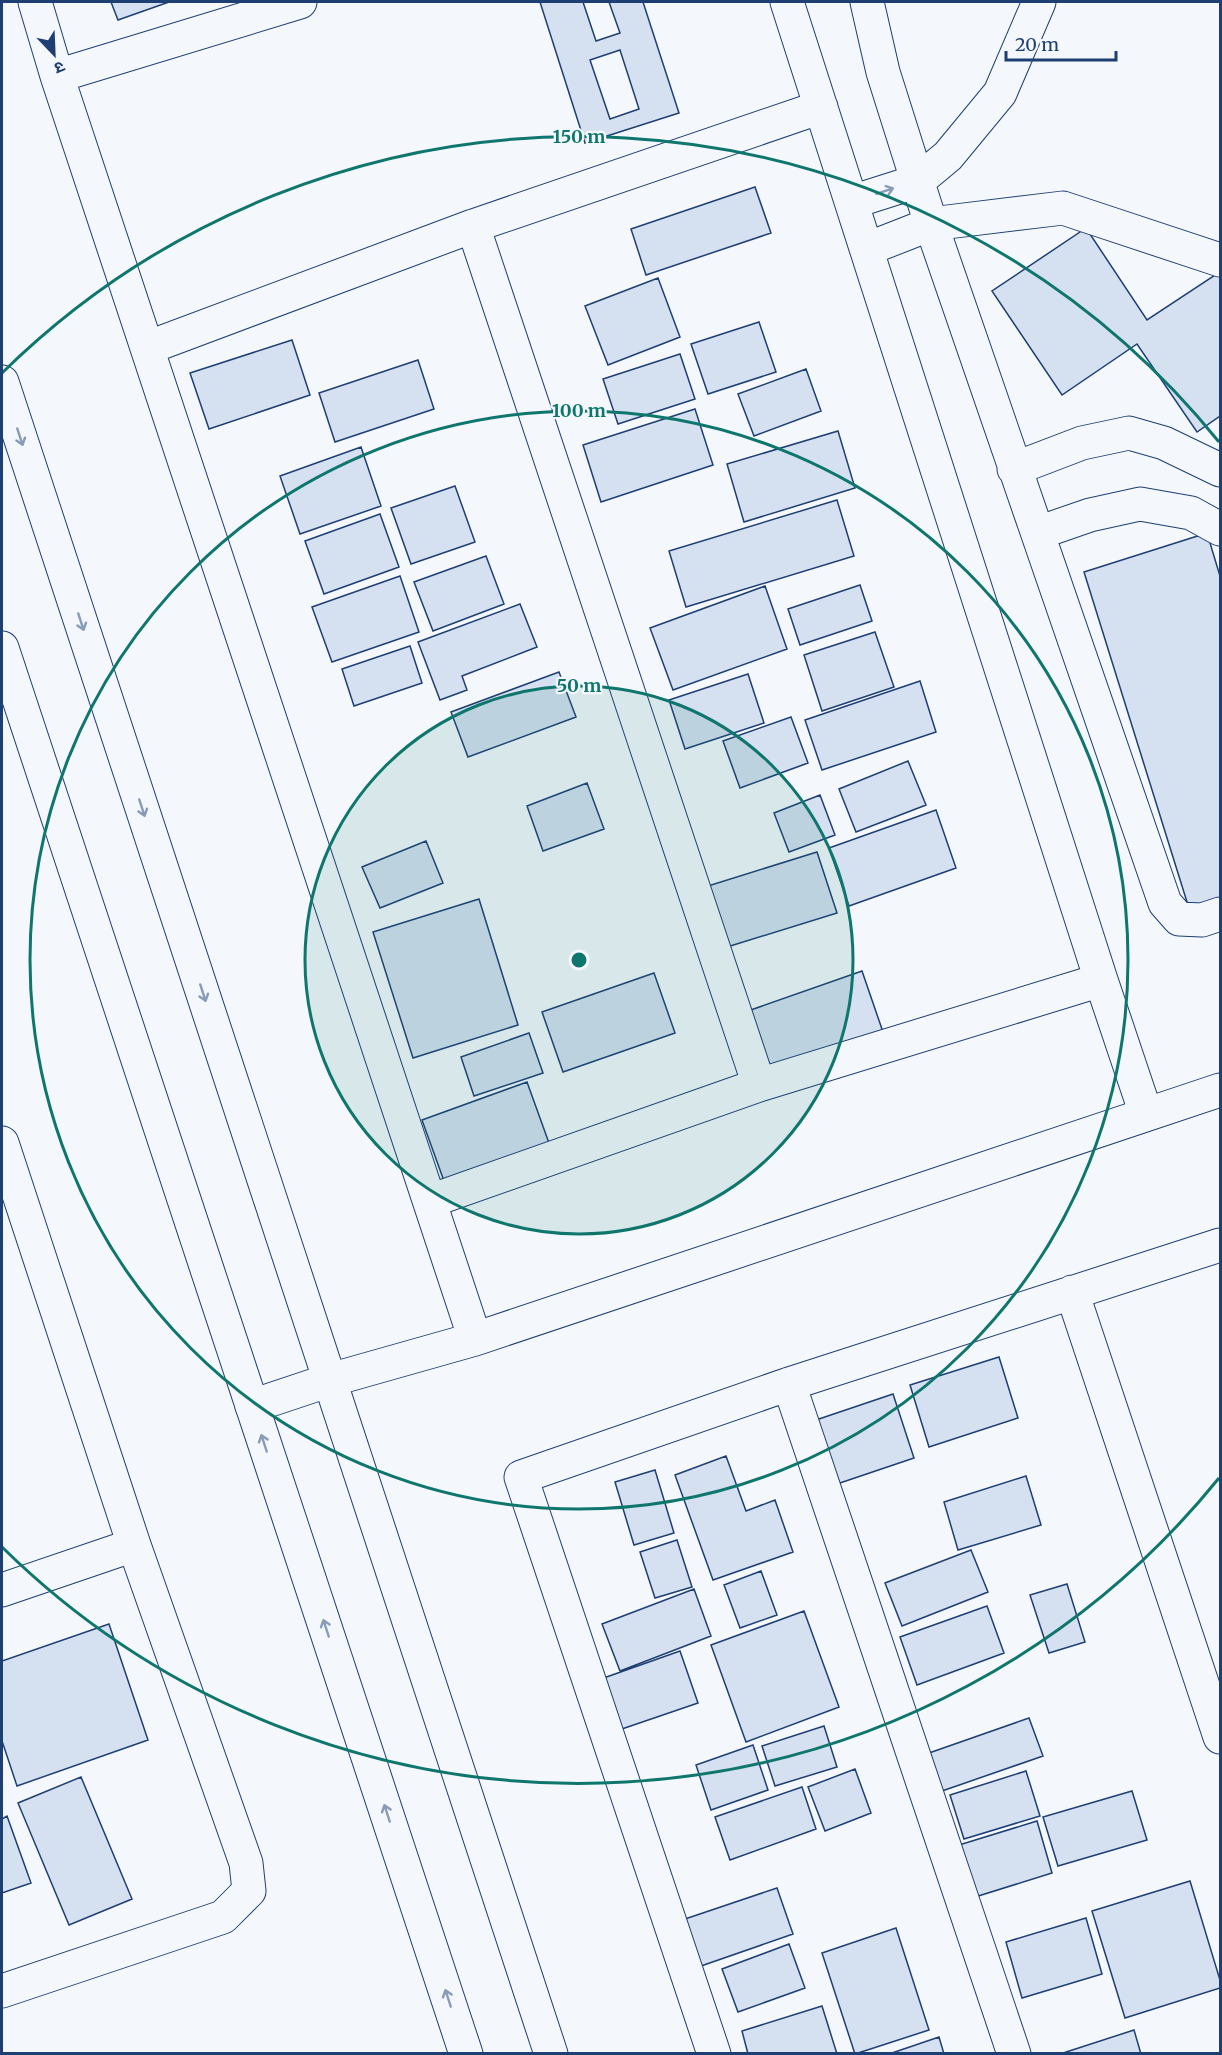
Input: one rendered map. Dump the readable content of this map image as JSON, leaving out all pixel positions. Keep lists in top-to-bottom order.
{
  "scale_bar": "20 m",
  "north": "bottom right",
  "rings": ["150 m", "100 m", "50 m"]
}
